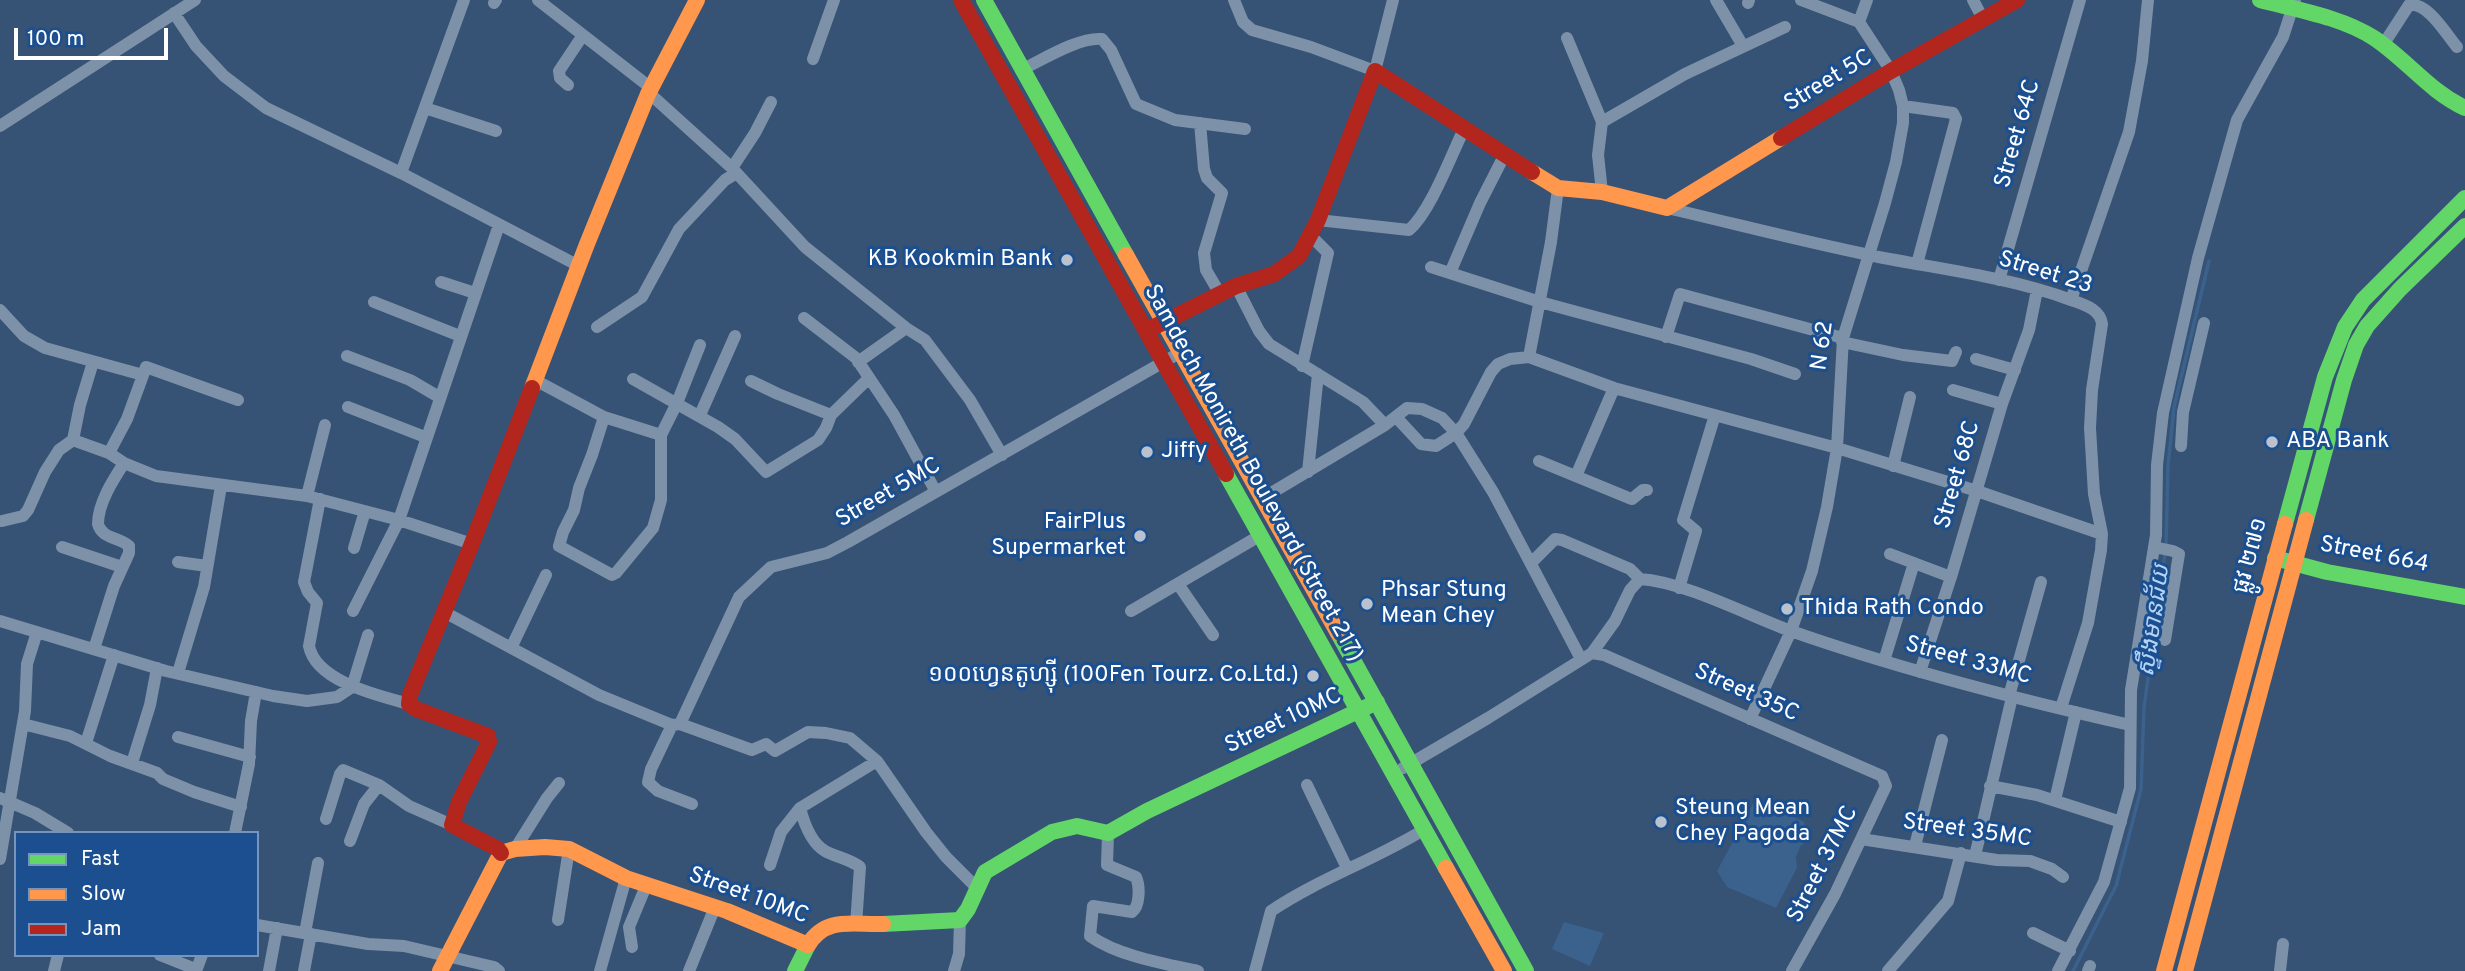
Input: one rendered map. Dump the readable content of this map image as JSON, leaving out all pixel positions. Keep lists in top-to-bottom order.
{
  "streets": {
    "main road": [
      "Street 5C",
      "Samdech Monireth Boulevard (Street 217)",
      "ផ្លូវ ២៧១",
      "Street 664",
      "Street 10MC"
    ],
    "street": [
      "Street 64C",
      "Street 23",
      "N 62",
      "Street 68C",
      "Street 5MC",
      "Street 33MC",
      "Street 35C",
      "Street 35MC",
      "Street 37MC"
    ]
  },
  "crossings": [
    ["Street 5C", "Street 23"],
    ["Street 5C", "N 62"],
    ["Street 64C", "Street 23"],
    ["Street 23", "N 62"],
    ["Street 23", "Street 68C"],
    ["Street 23", "Street 33MC"],
    ["N 62", "Street 33MC"],
    ["N 62", "Street 35C"],
    ["Samdech Monireth Boulevard (Street 217)", "Street 5MC"],
    ["Samdech Monireth Boulevard (Street 217)", "Street 10MC"],
    ["Street 68C", "Street 33MC"],
    ["ផ្លូវ ២៧១", "Street 664"],
    ["Street 35C", "Street 37MC"],
    ["Street 35MC", "Street 37MC"]
  ],
  "water": ["ស្ទឹងមានជ័យ"],
  "places": [
    "KB Kookmin Bank",
    "ABA Bank",
    "Jiffy",
    "FairPlus Supermarket",
    "Phsar Stung Mean Chey",
    "Thida Rath Condo",
    "១០០ហ្វេនតូហ្ស៊ី (100Fen Tourz. Co.Ltd.)",
    "Steung Mean Chey Pagoda"
  ],
  "legend": ["Fast", "Slow", "Jam"],
  "scale_bar": "100 m"
}
